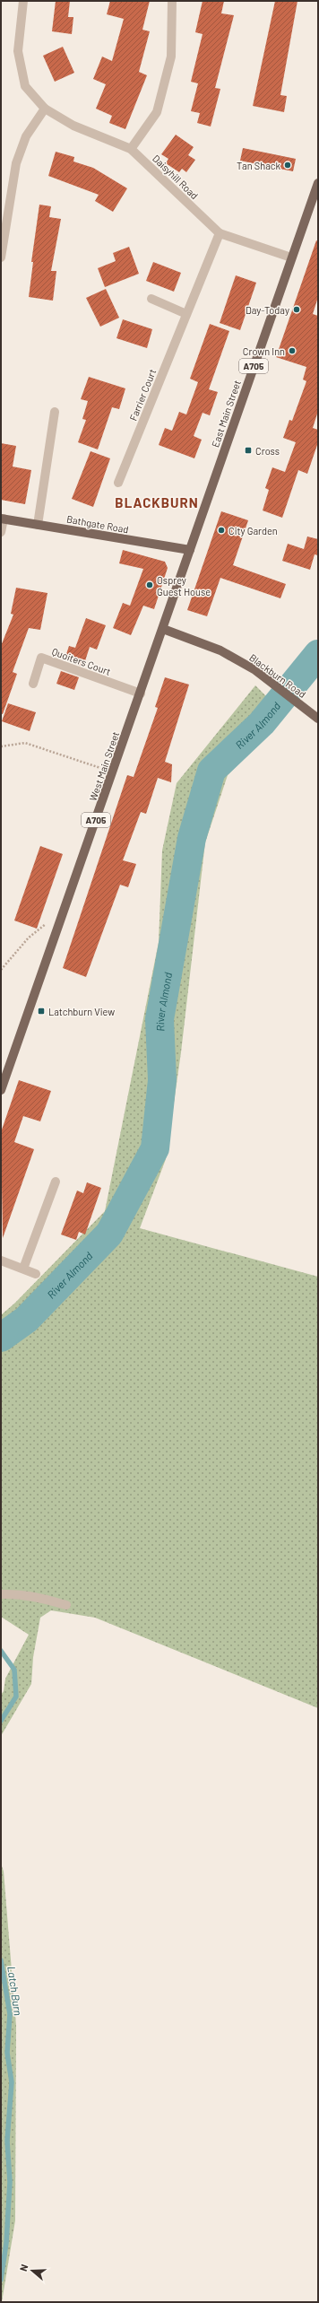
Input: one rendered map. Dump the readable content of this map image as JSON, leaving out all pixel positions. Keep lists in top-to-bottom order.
{
  "streets": {
    "main road": [
      "A705",
      "East Main Street",
      "Bathgate Road",
      "Blackburn Road",
      "West Main Street"
    ],
    "street": ["Daisyhill Road", "Farrier Court", "Quoiters Court"]
  },
  "crossings": [
    ["Daisyhill Road", "Farrier Court"],
    ["Daisyhill Road", "East Main Street"],
    ["East Main Street", "Bathgate Road"],
    ["East Main Street", "West Main Street"],
    ["Bathgate Road", "West Main Street"],
    ["Quoiters Court", "West Main Street"],
    ["Blackburn Road", "West Main Street"]
  ],
  "districts": ["BLACKBURN"],
  "water": ["River Almond", "Latch Burn"],
  "places": {
    "other": [
      "Tan Shack",
      "Day-Today",
      "Crown Inn",
      "City Garden",
      "Osprey Guest House"
    ],
    "transit": ["Cross", "Latchburn View"]
  },
  "north": "left"
}
